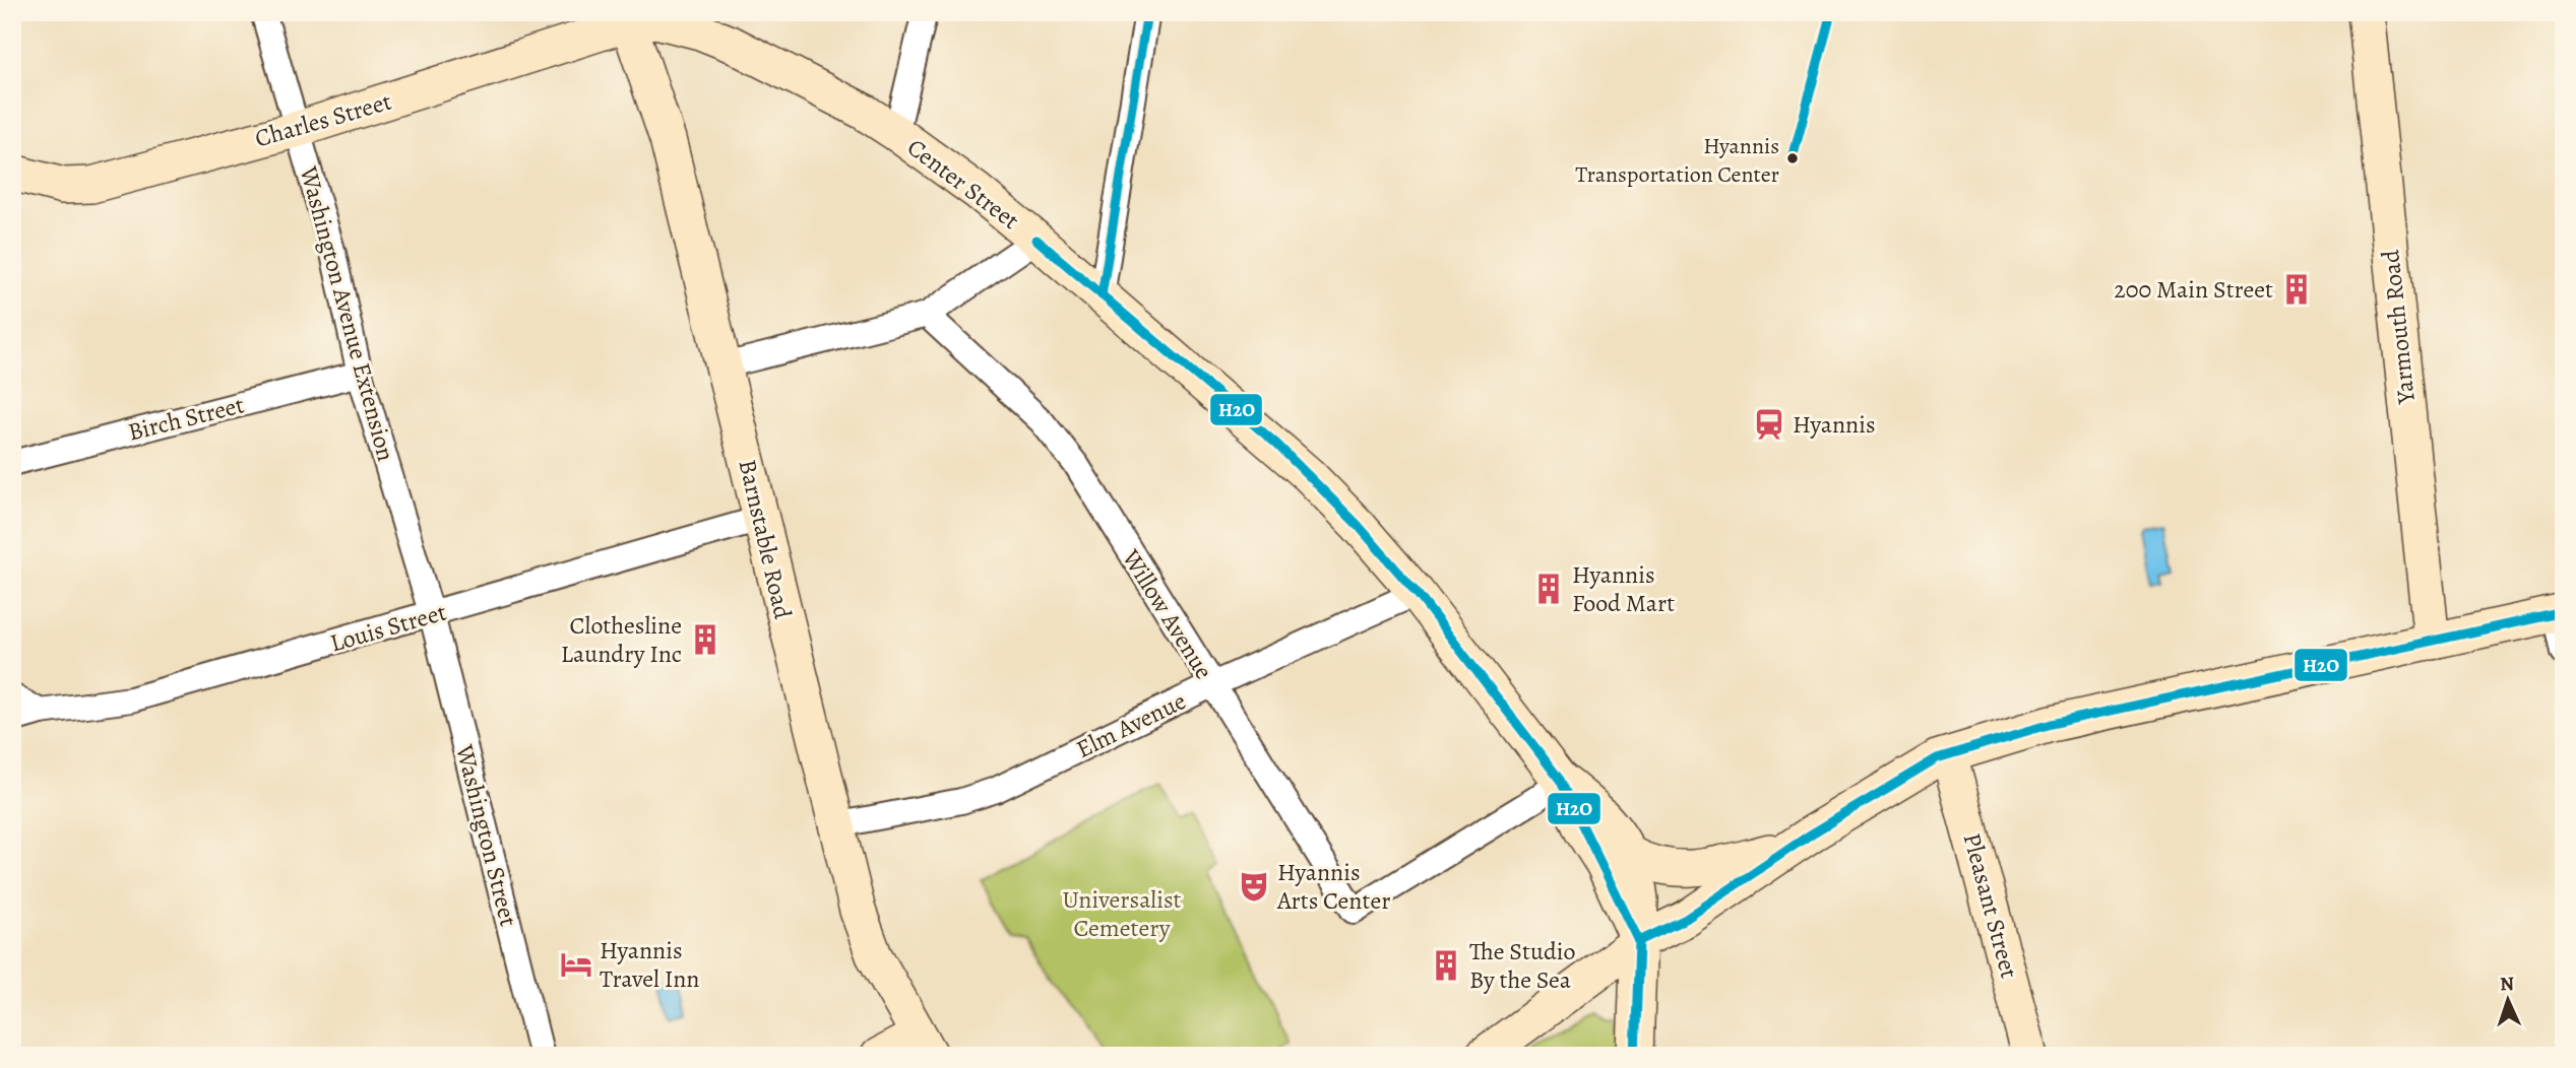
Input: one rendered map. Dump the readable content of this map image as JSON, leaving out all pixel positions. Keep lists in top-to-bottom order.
{
  "streets": {
    "main road": [
      "Charles Street",
      "Center Street",
      "Yarmouth Road",
      "Barnstable Road",
      "Pleasant Street"
    ],
    "street": [
      "Washington Avenue Extension",
      "Birch Street",
      "Willow Avenue",
      "Louis Street",
      "Elm Avenue",
      "Washington Street"
    ]
  },
  "crossings": [
    ["Charles Street", "Center Street"],
    ["Charles Street", "Washington Avenue Extension"],
    ["Charles Street", "Barnstable Road"],
    ["Center Street", "Barnstable Road"],
    ["Center Street", "Willow Avenue"],
    ["Center Street", "Elm Avenue"],
    ["Washington Avenue Extension", "Birch Street"],
    ["Washington Avenue Extension", "Louis Street"],
    ["Washington Avenue Extension", "Washington Street"],
    ["Barnstable Road", "Louis Street"],
    ["Barnstable Road", "Elm Avenue"],
    ["Willow Avenue", "Elm Avenue"],
    ["Louis Street", "Washington Street"]
  ],
  "parks": ["Universalist Cemetery"],
  "places": {
    "other": ["Hyannis Transportation Center"],
    "building": [
      "200 Main Street",
      "Hyannis Food Mart",
      "Clothesline Laundry Inc",
      "The Studio By the Sea"
    ],
    "station": ["Hyannis"],
    "theatre": ["Hyannis Arts Center"],
    "hotel": ["Hyannis Travel Inn"]
  },
  "lines": ["transit line H2O"],
  "north": "top"
}
